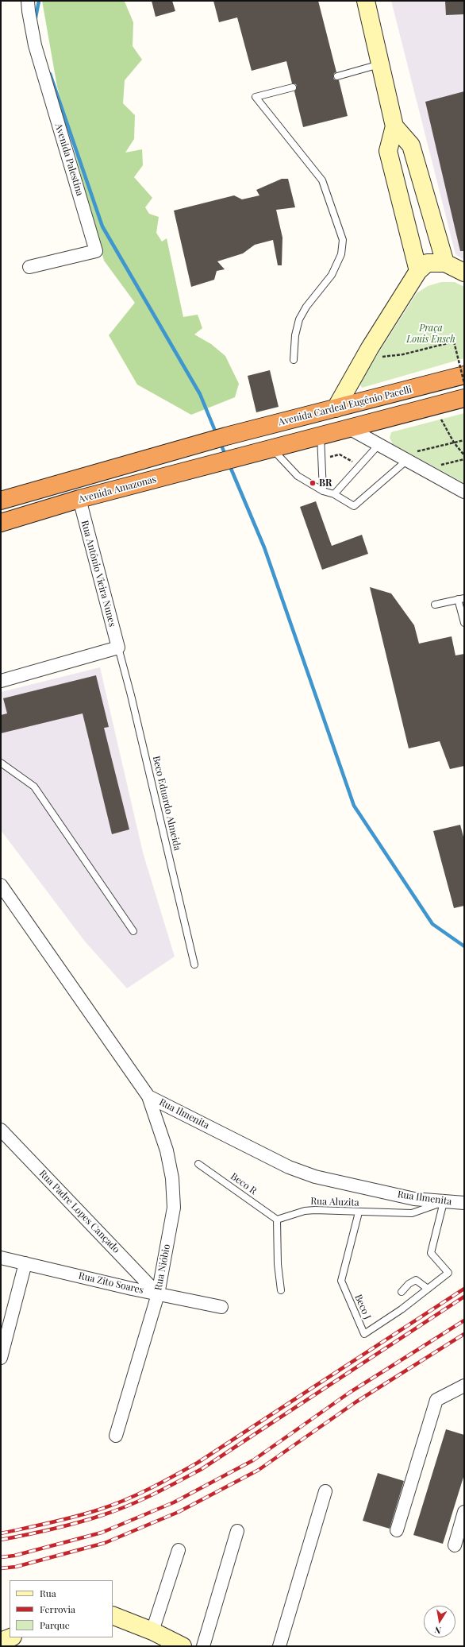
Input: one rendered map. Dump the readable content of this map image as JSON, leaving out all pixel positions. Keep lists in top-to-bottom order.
{
  "streets": {
    "highway": ["Avenida Cardeal Eugênio Pacelli", "Avenida Amazonas"],
    "street": [
      "Avenida Palestina",
      "Rua Antônio Vieira Nunes",
      "Rua Ilmenita",
      "Rua Padre Lopes Cançado",
      "Rua Nióbio",
      "Rua Zito Soares"
    ],
    "lane": [
      "Beco Eduardo Almeida",
      "Beco R",
      "Rua Aluzita",
      "Beco J"
    ]
  },
  "crossings": [
    ["Avenida Amazonas", "Rua Antônio Vieira Nunes"],
    ["Rua Antônio Vieira Nunes", "Beco Eduardo Almeida"],
    ["Rua Ilmenita", "Rua Aluzita"],
    ["Rua Ilmenita", "Rua Nióbio"],
    ["Beco R", "Rua Aluzita"],
    ["Rua Aluzita", "Beco J"],
    ["Rua Padre Lopes Cançado", "Rua Nióbio"],
    ["Rua Padre Lopes Cançado", "Rua Zito Soares"],
    ["Rua Nióbio", "Rua Zito Soares"]
  ],
  "parks": ["Praça Louis Ensch"],
  "places": ["BR"],
  "legend": ["Rua", "Ferrovia", "Parque"],
  "north": "bottom"
}
